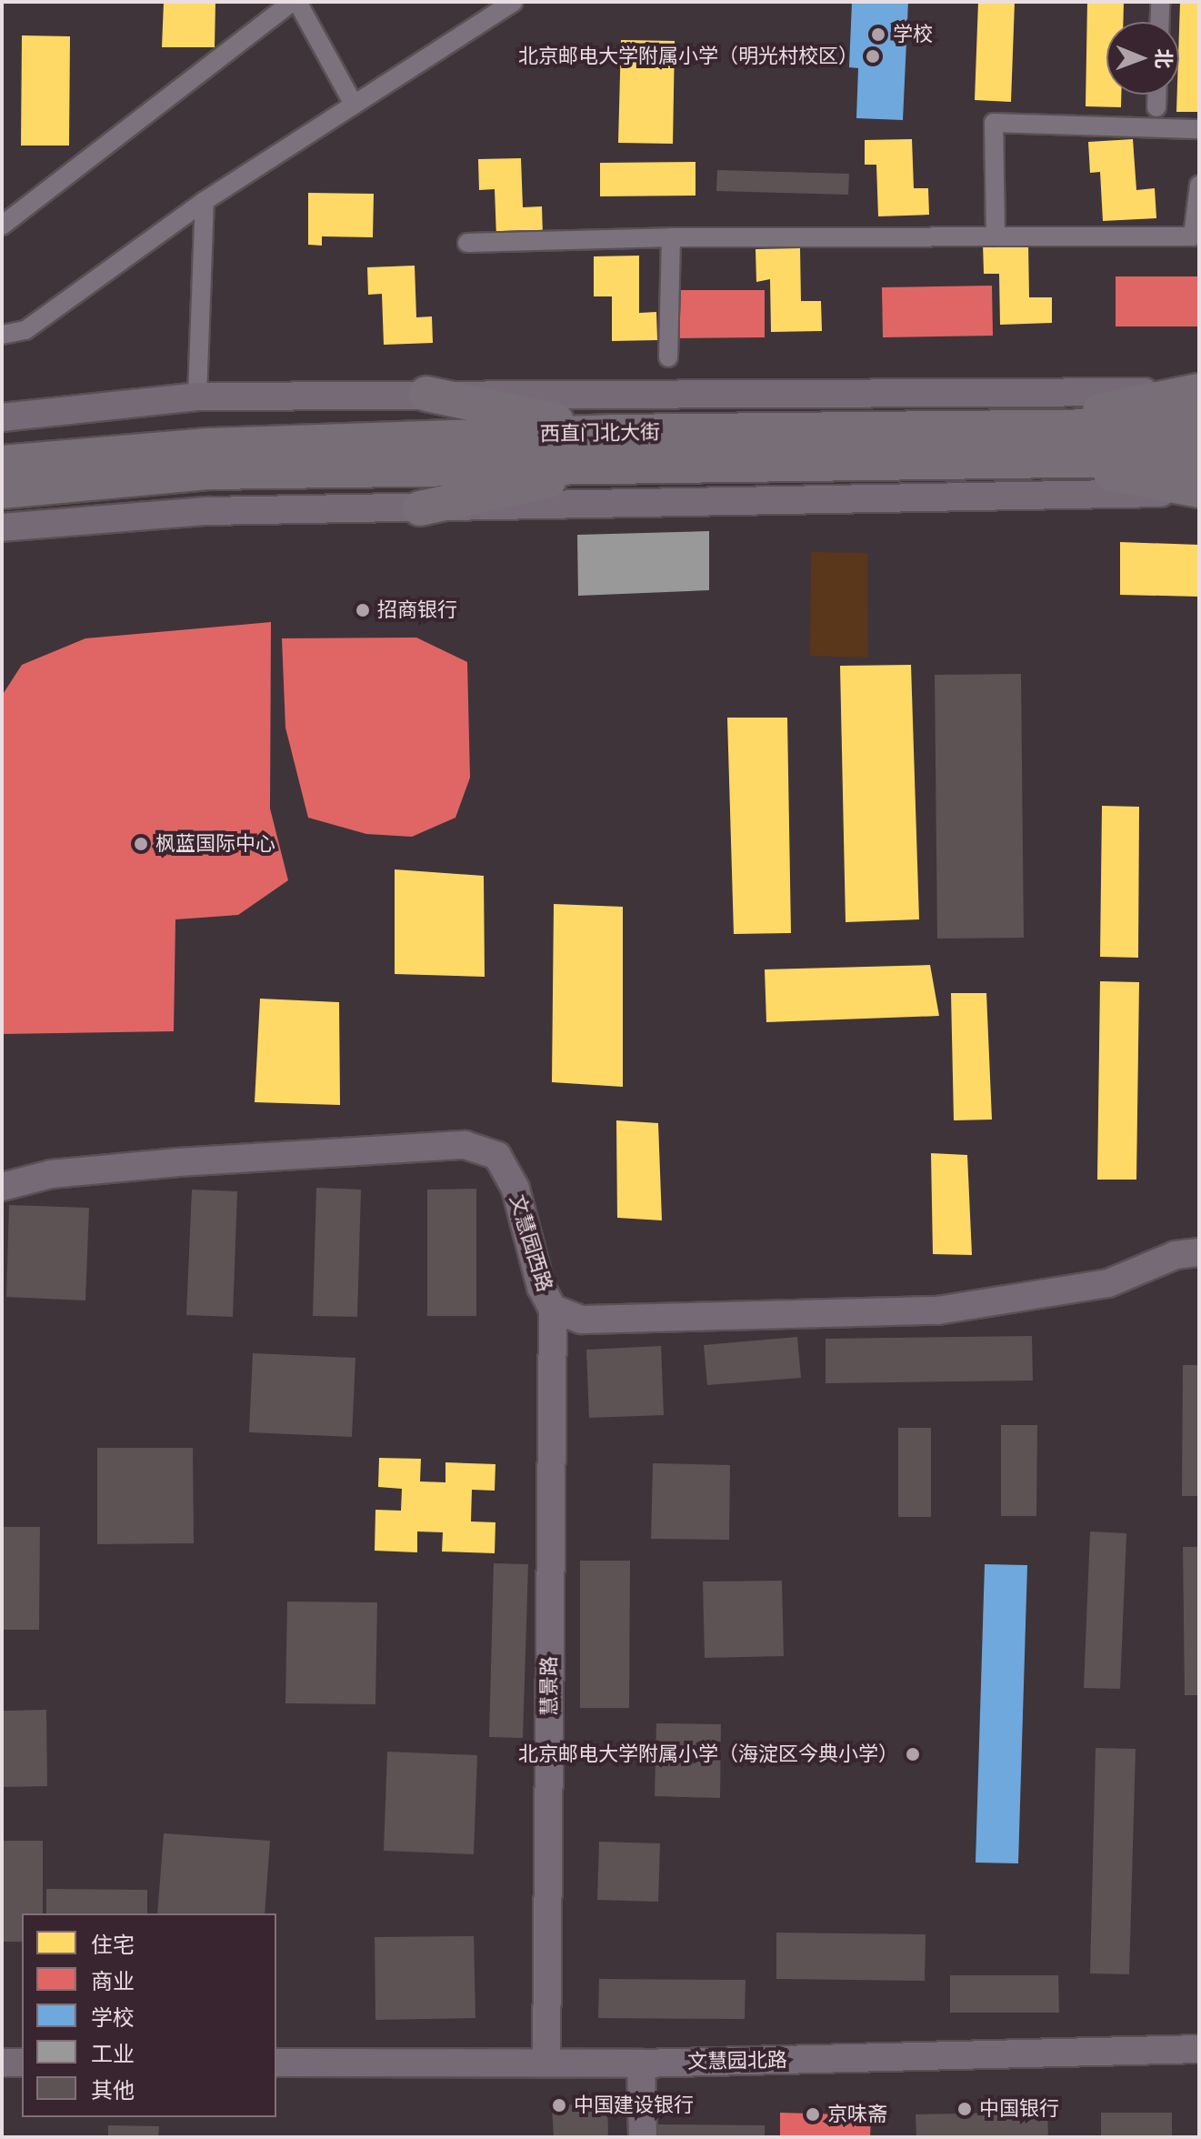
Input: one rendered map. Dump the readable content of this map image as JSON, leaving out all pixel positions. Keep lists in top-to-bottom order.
{
  "streets": {
    "highway": ["西直门北大街"],
    "street": ["文慧园西路", "慧景路", "文慧园北路"]
  },
  "crossings": [
    ["文慧园西路", "慧景路"],
    ["慧景路", "文慧园北路"]
  ],
  "places": [
    "学校",
    "北京邮电大学附属小学（明光村校区）",
    "招商银行",
    "枫蓝国际中心",
    "北京邮电大学附属小学（海淀区今典小学）",
    "中国建设银行",
    "中国银行",
    "京味斋"
  ],
  "legend": [
    "住宅",
    "商业",
    "学校",
    "工业",
    "其他"
  ],
  "north": "right"
}
